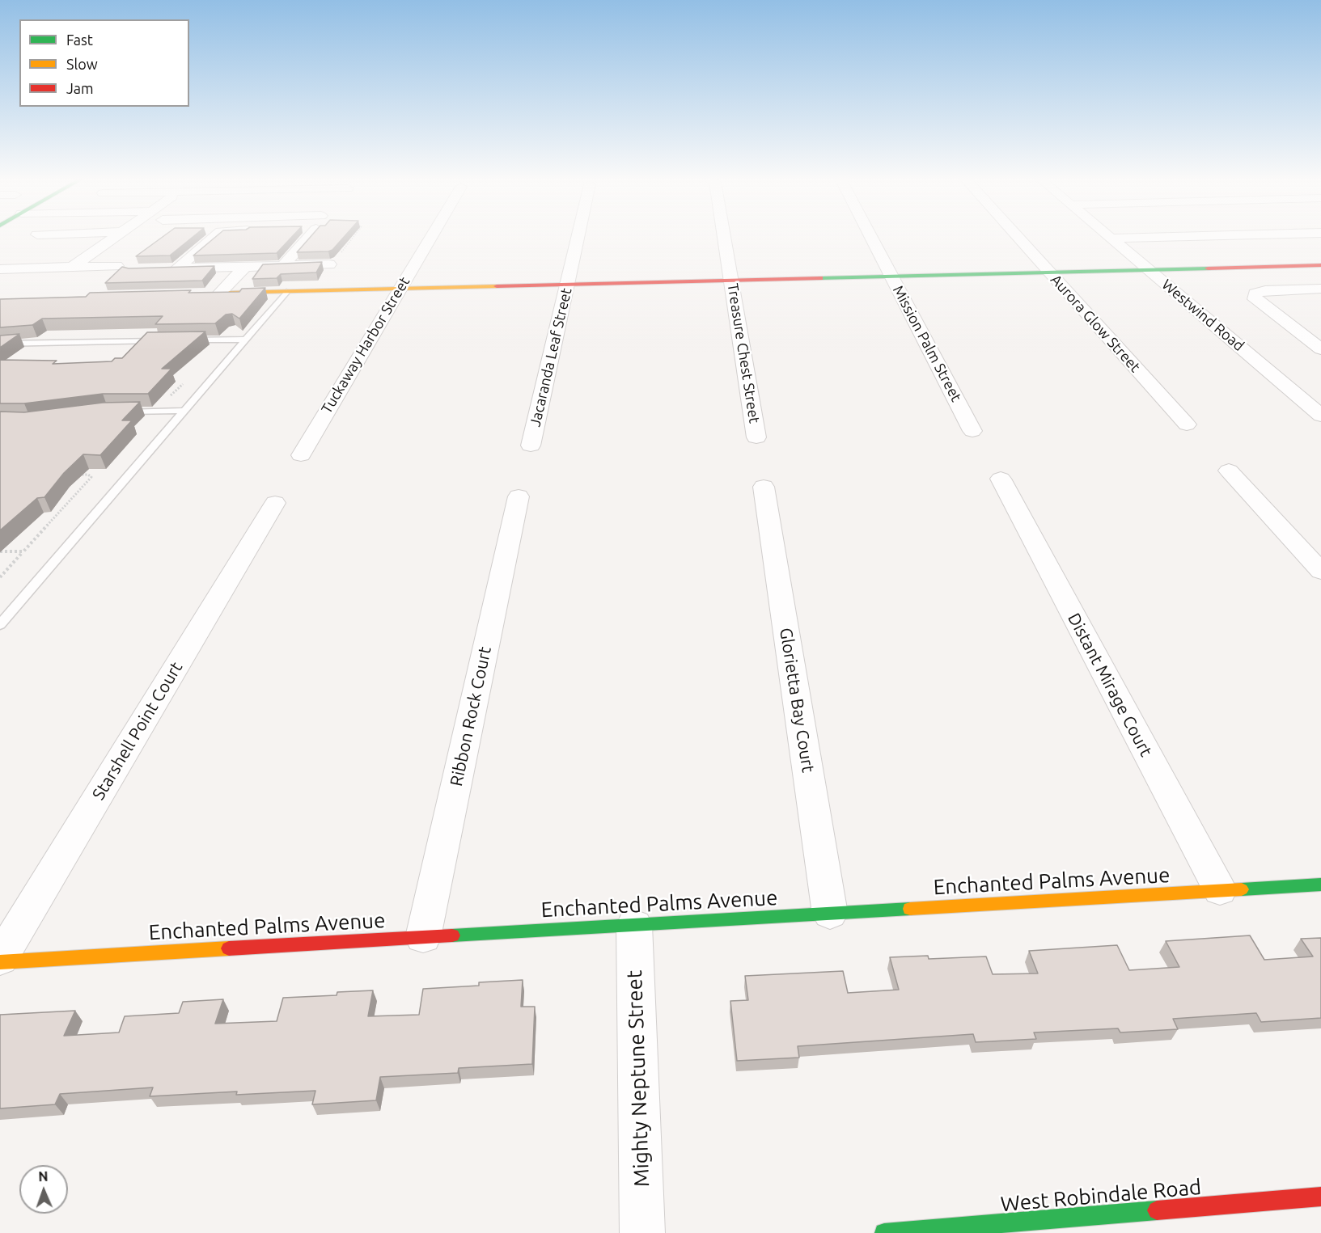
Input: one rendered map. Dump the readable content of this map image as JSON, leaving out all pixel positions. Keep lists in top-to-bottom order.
{
  "streets": {
    "street": [
      "Westwind Road",
      "Aurora Glow Street",
      "Mission Palm Street",
      "Tuckaway Harbor Street",
      "Treasure Chest Street",
      "Jacaranda Leaf Street",
      "Distant Mirage Court",
      "Glorietta Bay Court",
      "Ribbon Rock Court",
      "Starshell Point Court",
      "Enchanted Palms Avenue",
      "Mighty Neptune Street",
      "West Robindale Road"
    ]
  },
  "crossings": [
    ["Distant Mirage Court", "Enchanted Palms Avenue"],
    ["Glorietta Bay Court", "Enchanted Palms Avenue"],
    ["Ribbon Rock Court", "Enchanted Palms Avenue"],
    ["Starshell Point Court", "Enchanted Palms Avenue"],
    ["Enchanted Palms Avenue", "Mighty Neptune Street"]
  ],
  "legend": ["Fast", "Slow", "Jam"],
  "north": "top"
}
